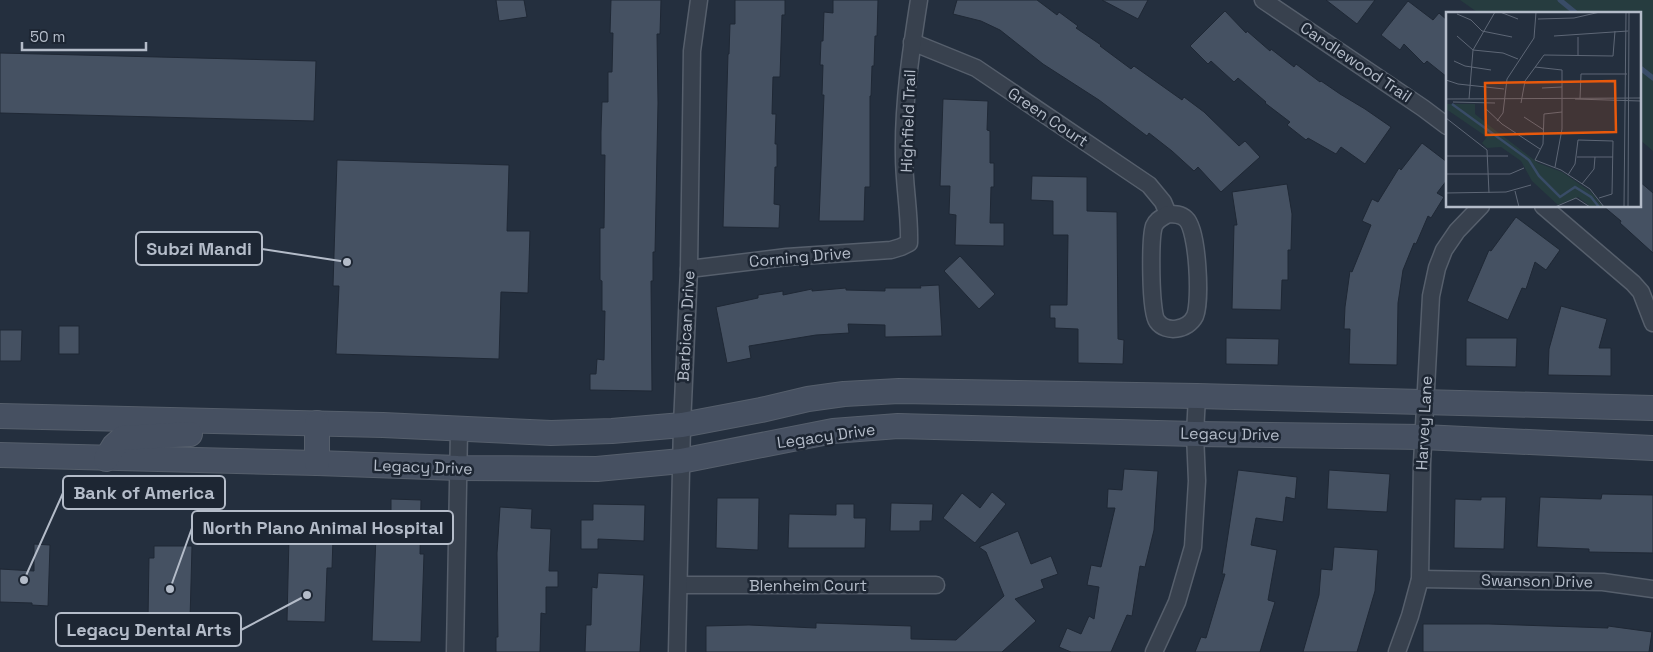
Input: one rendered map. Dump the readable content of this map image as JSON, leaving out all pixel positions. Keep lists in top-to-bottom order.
{
  "streets": {
    "main road": ["Legacy Drive"],
    "street": [
      "Candlewood Trail",
      "Green Court",
      "Highfield Trail",
      "Corning Drive",
      "Barbican Drive",
      "Harvey Lane",
      "Swanson Drive",
      "Blenheim Court"
    ]
  },
  "crossings": [
    ["Green Court", "Highfield Trail"],
    ["Highfield Trail", "Corning Drive"],
    ["Corning Drive", "Barbican Drive"],
    ["Barbican Drive", "Legacy Drive"],
    ["Barbican Drive", "Blenheim Court"],
    ["Harvey Lane", "Legacy Drive"],
    ["Harvey Lane", "Swanson Drive"]
  ],
  "places": [
    "Subzi Mandi",
    "Bank of America",
    "North Plano Animal Hospital",
    "Legacy Dental Arts"
  ],
  "scale_bar": "50 m"
}
